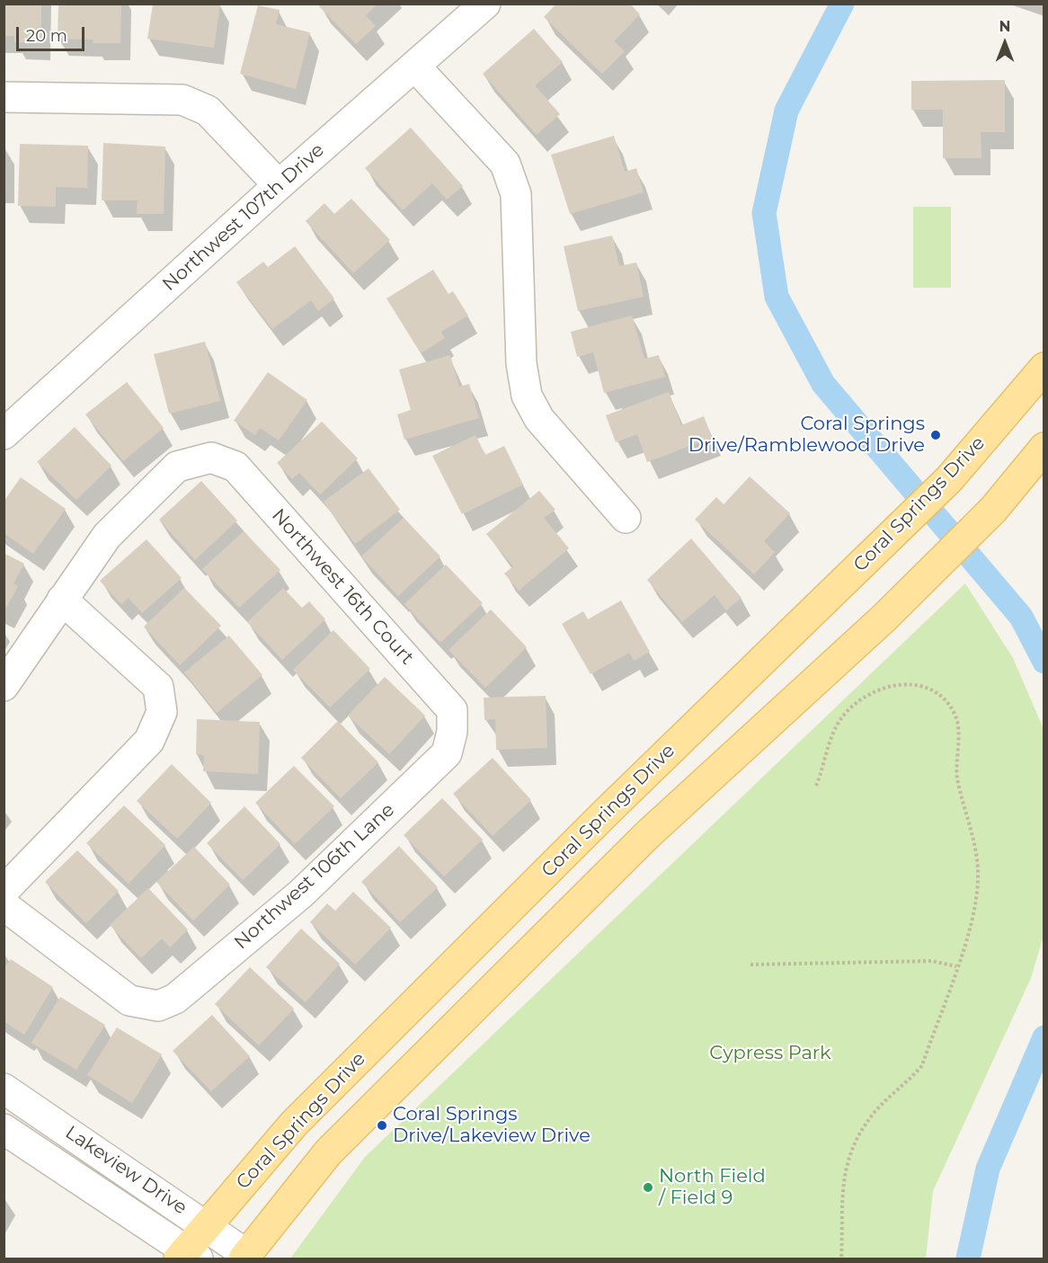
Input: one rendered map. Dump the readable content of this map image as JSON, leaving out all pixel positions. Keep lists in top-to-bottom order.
{
  "streets": {
    "main road": ["Coral Springs Drive"],
    "street": [
      "Northwest 107th Drive",
      "Northwest 16th Court",
      "Northwest 106th Lane",
      "Lakeview Drive"
    ]
  },
  "crossings": [
    ["Coral Springs Drive", "Lakeview Drive"],
    ["Northwest 16th Court", "Northwest 106th Lane"]
  ],
  "parks": ["Cypress Park"],
  "places": ["Coral Springs Drive/Ramblewood Drive", "Coral Springs Drive/Lakeview Drive", "North Field / Field 9"],
  "scale_bar": "20 m",
  "north": "top"
}
